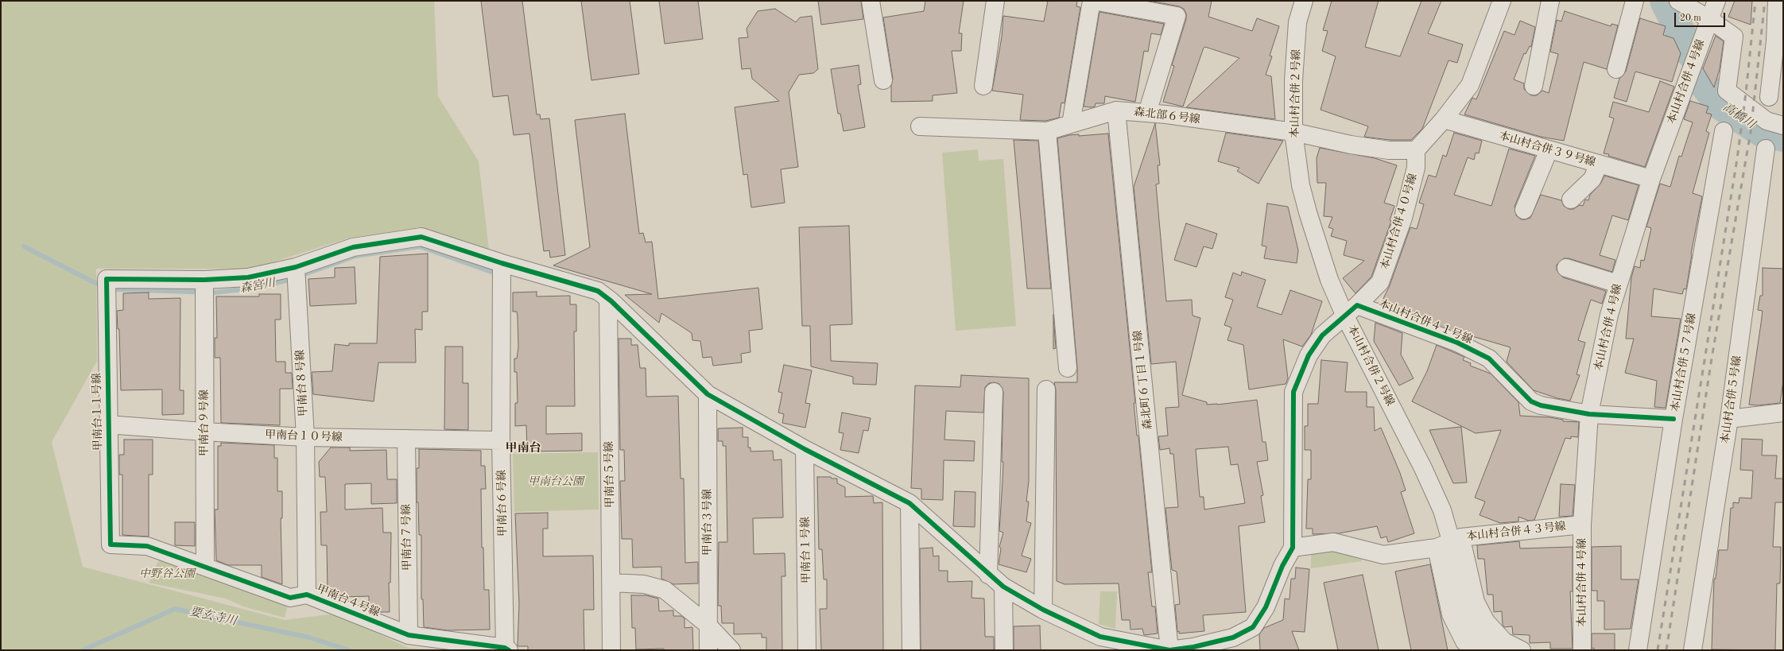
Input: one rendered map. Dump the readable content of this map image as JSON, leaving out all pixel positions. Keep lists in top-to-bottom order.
{
  "streets": {
    "street": [
      "本山村合併４号線",
      "本山村合併２号線",
      "森北部６号線",
      "本山村合併３９号線",
      "本山村合併４０号線",
      "本山村合併４１号線",
      "本山村合併５７号線",
      "森北町６丁目１号線",
      "甲南台８号線",
      "本山村合併５号線",
      "甲南台１１号線",
      "甲南台９号線",
      "甲南台１０号線",
      "甲南台５号線",
      "甲南台６号線",
      "甲南台３号線",
      "本山村合併４３号線",
      "甲南台７号線",
      "甲南台１号線",
      "甲南台４号線"
    ]
  },
  "crossings": [
    ["本山村合併４号線", "本山村合併３９号線"],
    ["本山村合併４号線", "本山村合併４１号線"],
    ["本山村合併４号線", "本山村合併４３号線"],
    ["本山村合併２号線", "森北部６号線"],
    ["本山村合併２号線", "本山村合併４０号線"],
    ["本山村合併２号線", "本山村合併４１号線"],
    ["本山村合併２号線", "本山村合併４３号線"],
    ["森北部６号線", "本山村合併４０号線"],
    ["森北部６号線", "森北町６丁目１号線"],
    ["本山村合併４０号線", "本山村合併４１号線"],
    ["本山村合併４０号線", "本山村合併４３号線"],
    ["本山村合併４１号線", "本山村合併５７号線"],
    ["甲南台８号線", "甲南台１０号線"],
    ["甲南台８号線", "甲南台４号線"],
    ["甲南台１１号線", "甲南台９号線"],
    ["甲南台１１号線", "甲南台１０号線"],
    ["甲南台１１号線", "甲南台４号線"],
    ["甲南台９号線", "甲南台１０号線"],
    ["甲南台９号線", "甲南台４号線"],
    ["甲南台１０号線", "甲南台６号線"],
    ["甲南台１０号線", "甲南台７号線"],
    ["甲南台６号線", "甲南台４号線"],
    ["甲南台７号線", "甲南台４号線"]
  ],
  "districts": ["甲南台"],
  "water": ["高橋川", "森宮川", "要玄寺川"],
  "parks": ["甲南台公園", "中野谷公園"],
  "scale_bar": "20 m"
}
